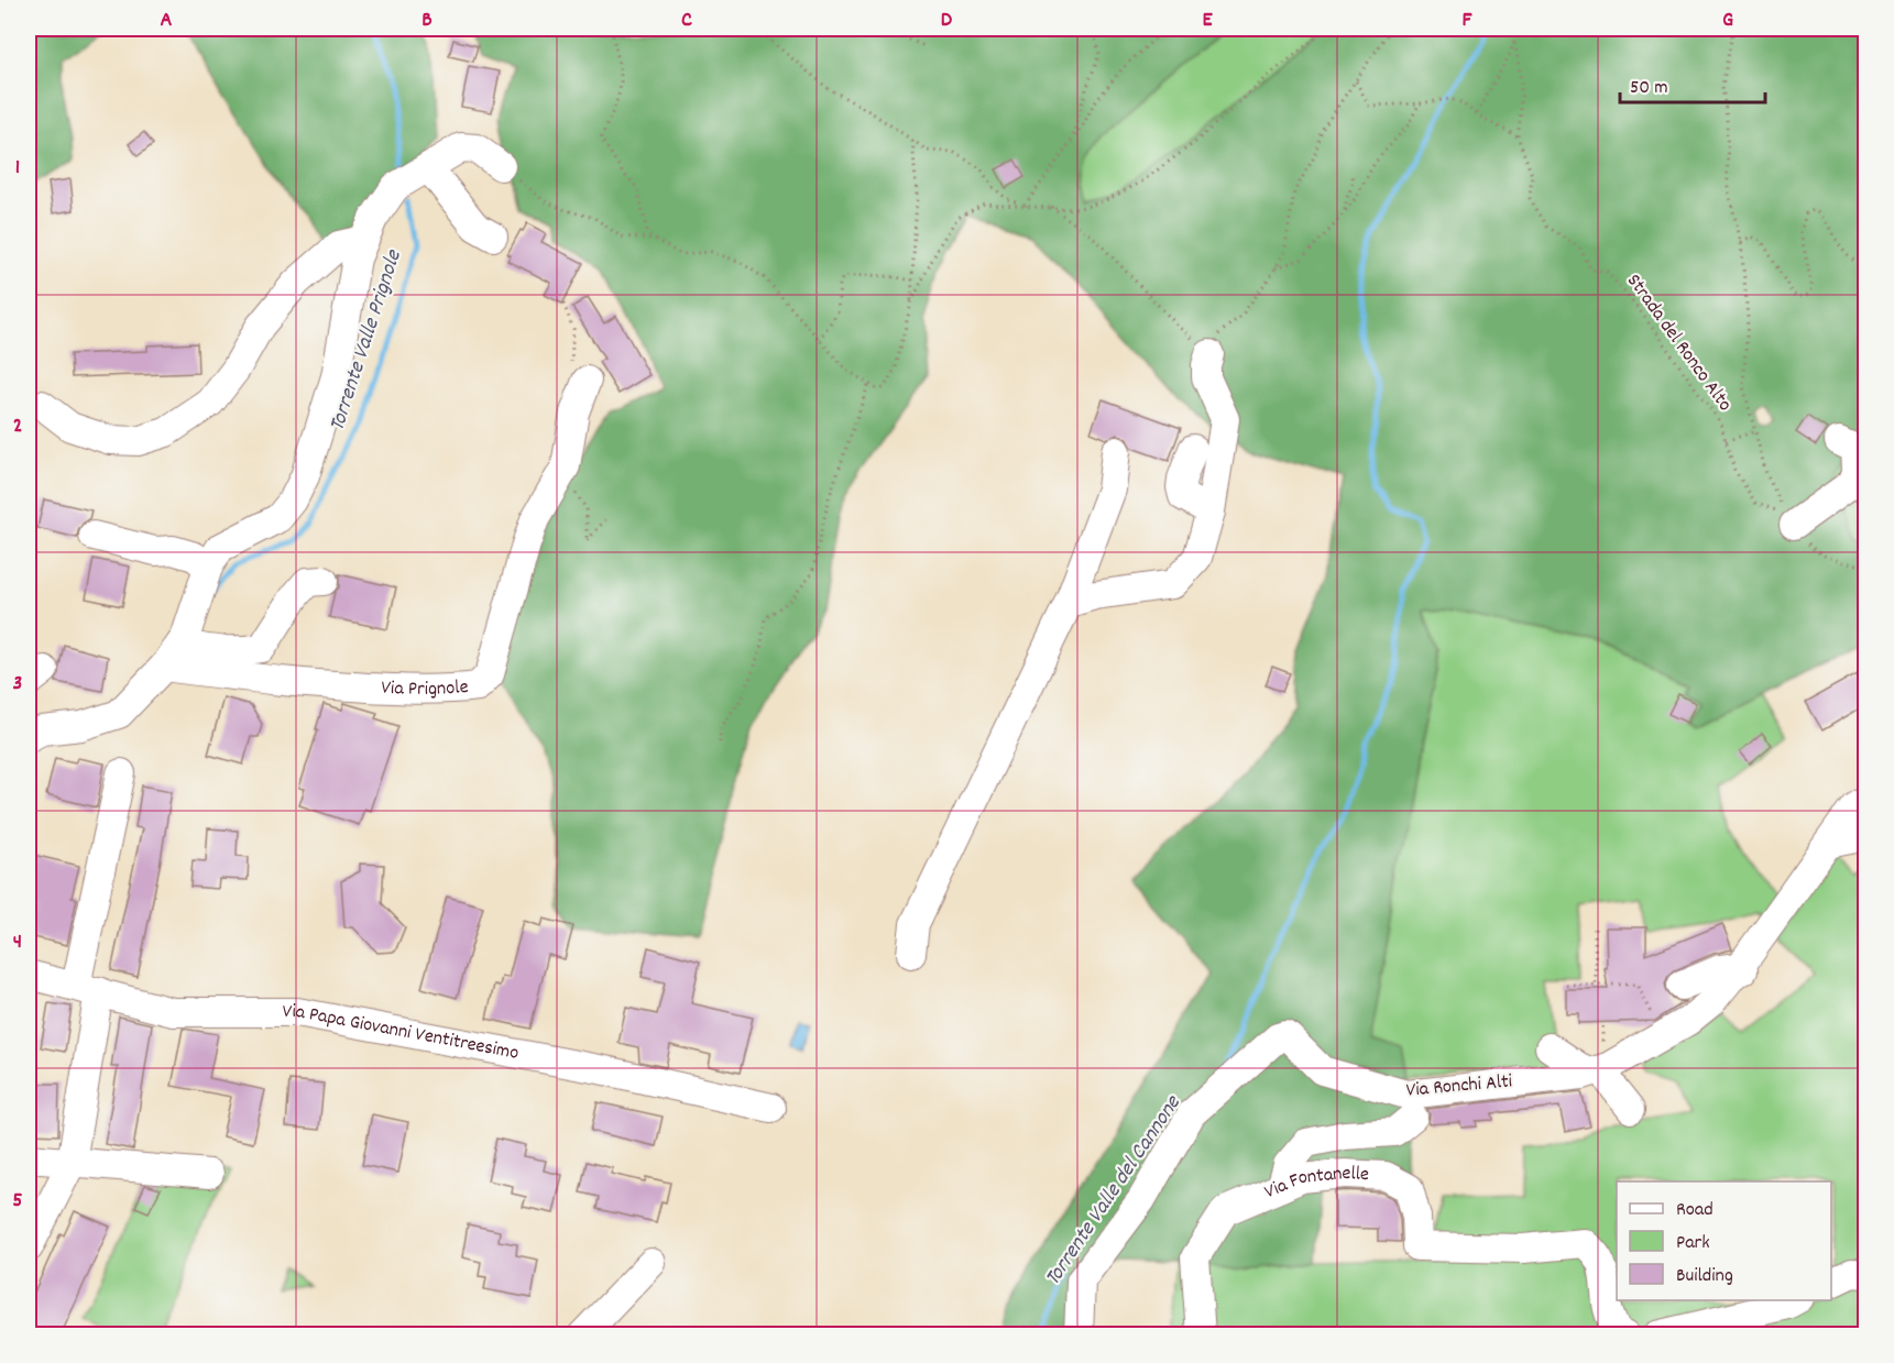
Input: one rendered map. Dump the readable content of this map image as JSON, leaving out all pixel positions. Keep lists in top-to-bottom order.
{
  "streets": {
    "street": [
      "Via Prignole",
      "Via Papa Giovanni Ventitreesimo",
      "Via Ronchi Alti",
      "Via Fontanelle"
    ],
    "path": ["Strada del Ronco Alto"]
  },
  "water": ["Torrente Valle Prignole", "Torrente Valle del Cannone"],
  "legend": ["Road", "Park", "Building"],
  "scale_bar": "50 m",
  "grid": {
    "columns": [
      "A",
      "B",
      "C",
      "D",
      "E",
      "F",
      "G"
    ],
    "rows": [
      "1",
      "2",
      "3",
      "4",
      "5"
    ]
  }
}
